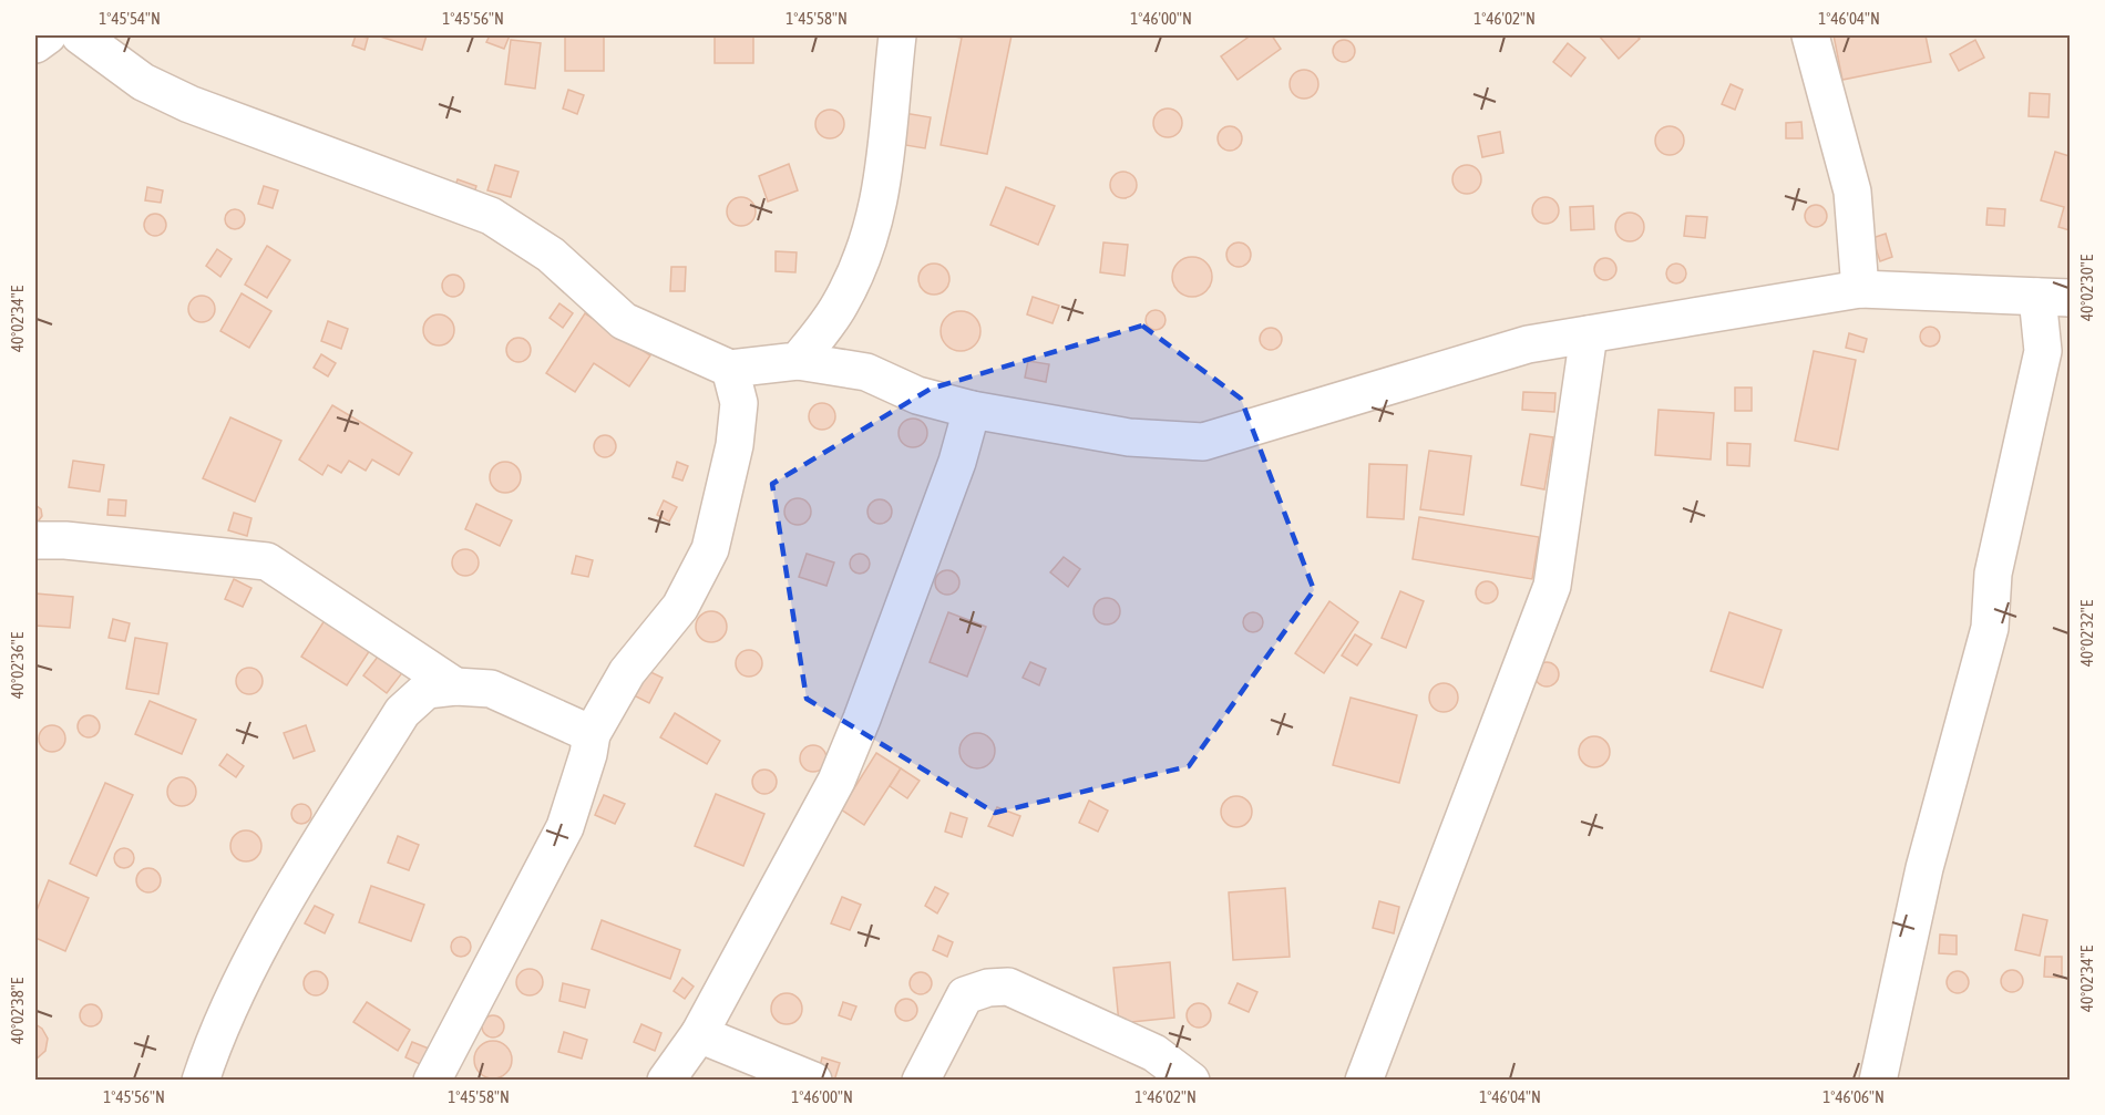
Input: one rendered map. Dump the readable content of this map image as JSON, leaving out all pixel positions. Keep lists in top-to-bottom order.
{
  "coordinates": [
    "1°45'54\"N",
    "1°45'56\"N",
    "1°45'58\"N",
    "1°46'00\"N",
    "1°46'02\"N",
    "1°46'04\"N",
    "40°02'30\"E",
    "40°02'34\"E",
    "40°02'32\"E",
    "40°02'36\"E",
    "40°02'38\"E",
    "1°46'06\"N"
  ]
}
